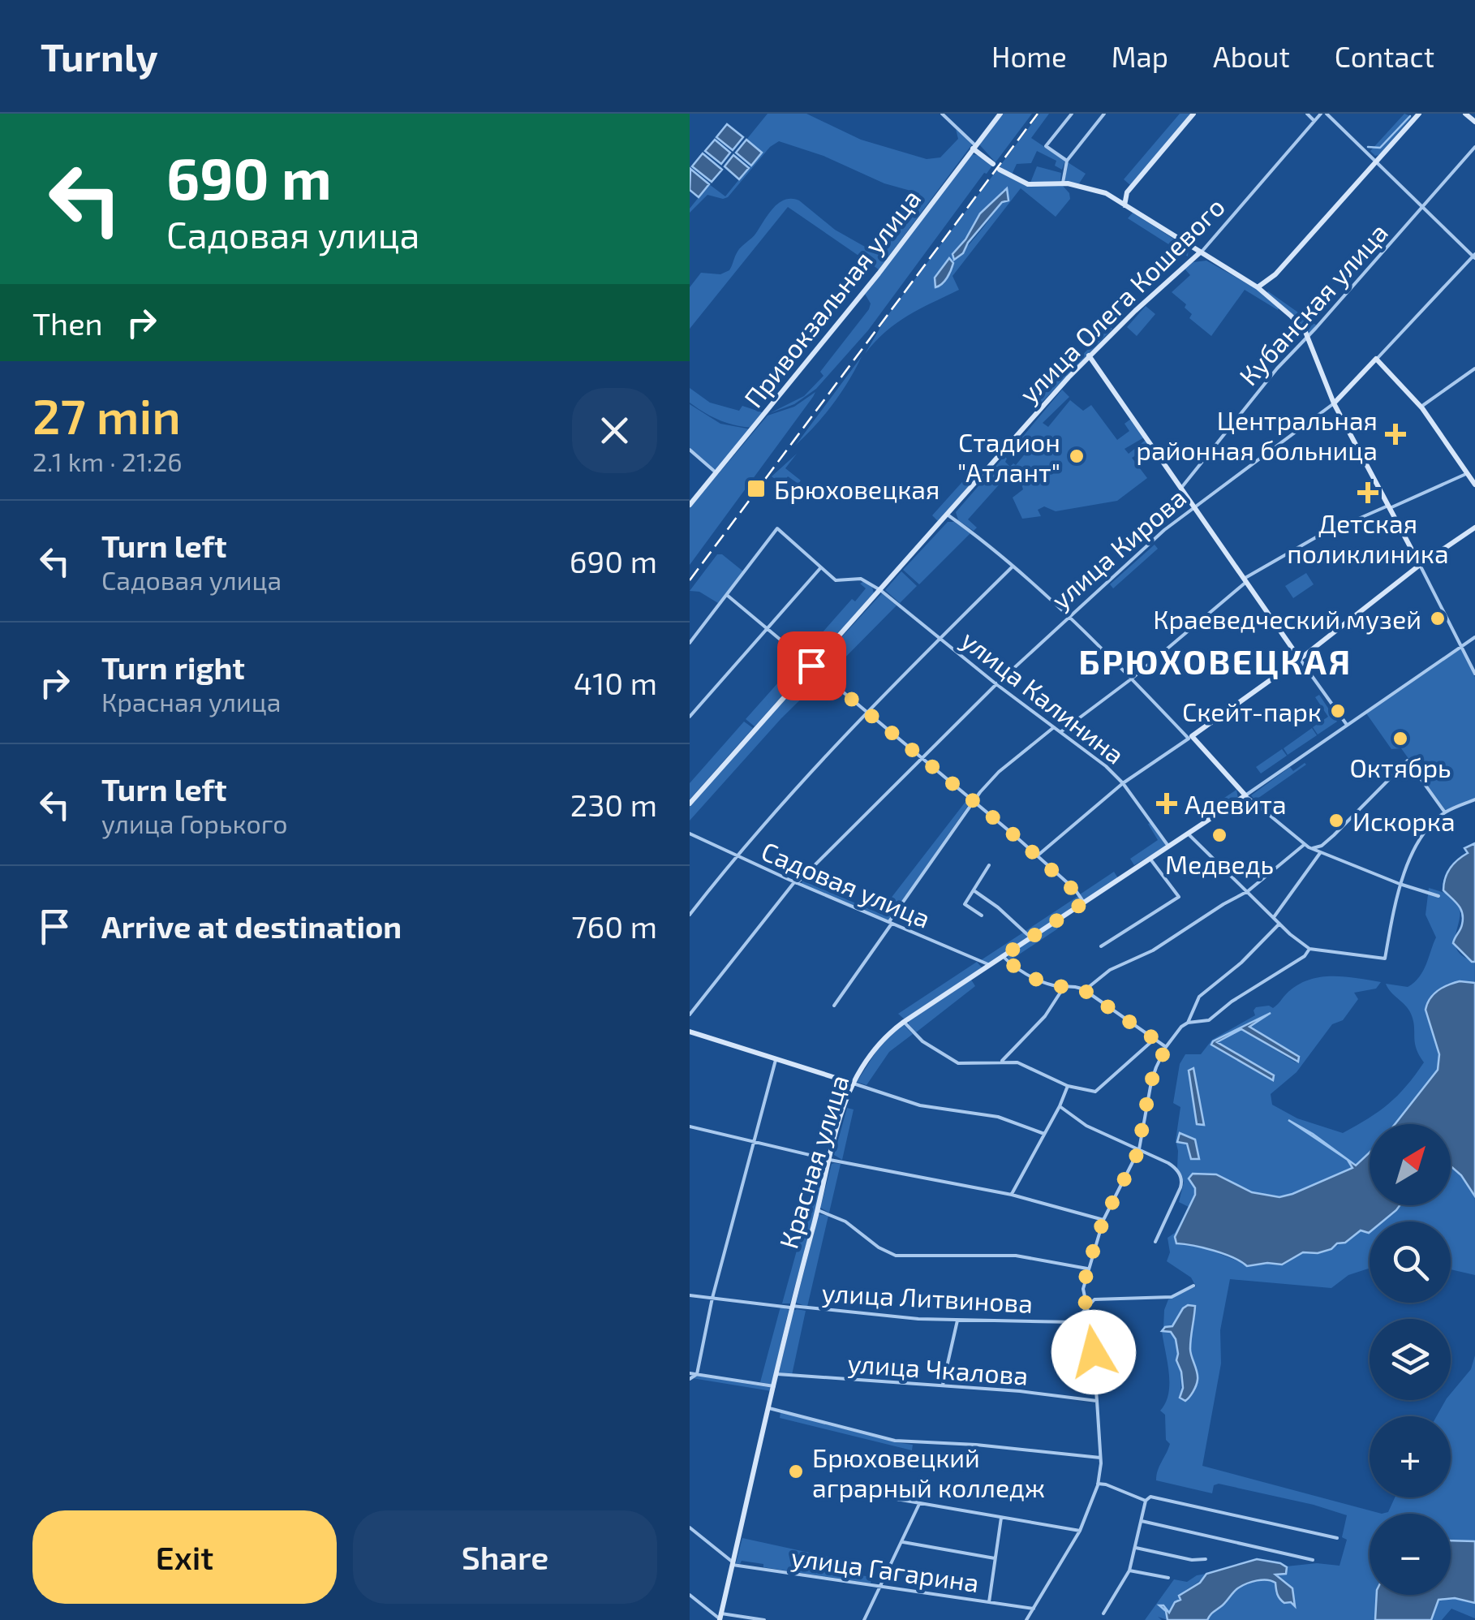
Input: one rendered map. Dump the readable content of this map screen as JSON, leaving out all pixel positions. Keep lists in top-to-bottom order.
{
  "streets": {
    "street": [
      "Привокзальная улица",
      "улица Олега Кошевого",
      "Кубанская улица",
      "улица Кирова",
      "улица Калинина",
      "Садовая улица",
      "Красная улица",
      "улица Литвинова",
      "улица Чкалова",
      "улица Гагарина"
    ]
  },
  "crossings": [
    ["улица Олега Кошевого", "улица Калинина"],
    ["улица Кирова", "улица Калинина"],
    ["улица Кирова", "Садовая улица"],
    ["улица Калинина", "Красная улица"],
    ["Садовая улица", "Красная улица"],
    ["Красная улица", "улица Литвинова"],
    ["Красная улица", "улица Чкалова"],
    ["Красная улица", "улица Гагарина"]
  ],
  "districts": ["БРЮХОВЕЦКАЯ"],
  "places": {
    "health": ["Центральная районная больница", "Детская поликлиника", "Адевита"],
    "other": [
      "Стадион \"Атлант\"",
      "Краеведческий музей",
      "Скейт-парк",
      "Октябрь",
      "Искорка",
      "Медведь",
      "Брюховецкий аграрный колледж"
    ],
    "transit": ["Брюховецкая"]
  },
  "north": "top right",
  "page": {
    "header": "Turnly",
    "nav": [
      "Home",
      "Map",
      "About",
      "Contact"
    ],
    "turn": ["690 m", "Садовая улица"],
    "then": "Then",
    "heading": ["27 min", "2.1 km · 21:26"],
    "list": [
      {
        "name": "Turn left",
        "note": "Садовая улица",
        "value": "690 m"
      },
      {
        "name": "Turn right",
        "note": "Красная улица",
        "value": "410 m"
      },
      {
        "name": "Turn left",
        "note": "улица Горького",
        "value": "230 m"
      },
      {
        "name": "Arrive at destination",
        "value": "760 m"
      }
    ],
    "map_buttons": ["+", "−"],
    "buttons": ["Exit", "Share"]
  }
}
